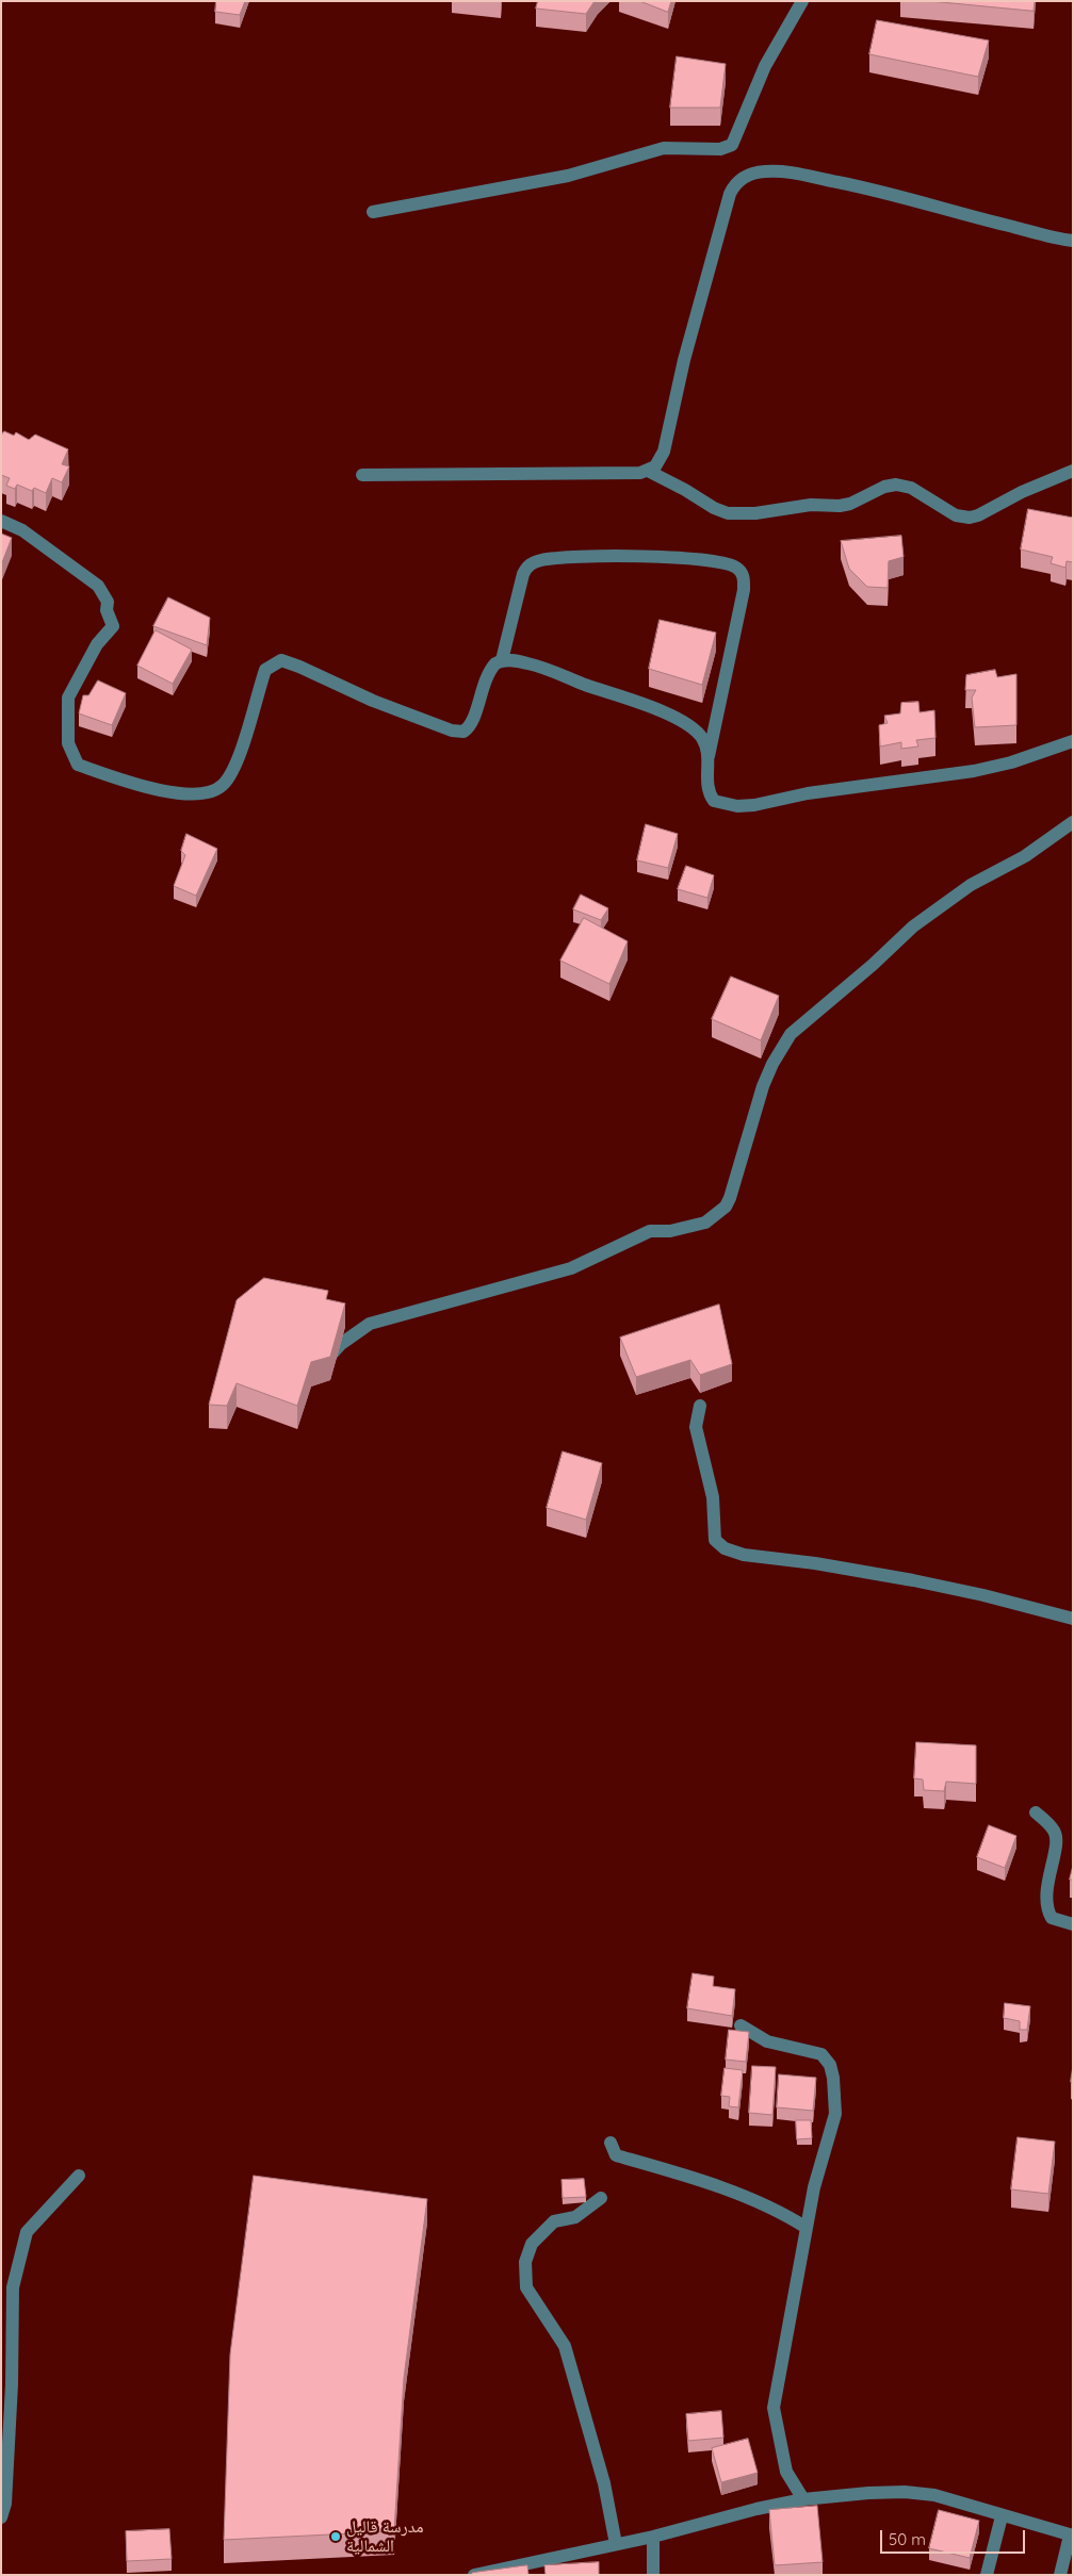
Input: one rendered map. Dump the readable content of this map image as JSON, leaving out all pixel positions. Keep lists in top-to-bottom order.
{
  "places": ["مدرسة قاليل الشمالية"],
  "scale_bar": "50 m"
}
